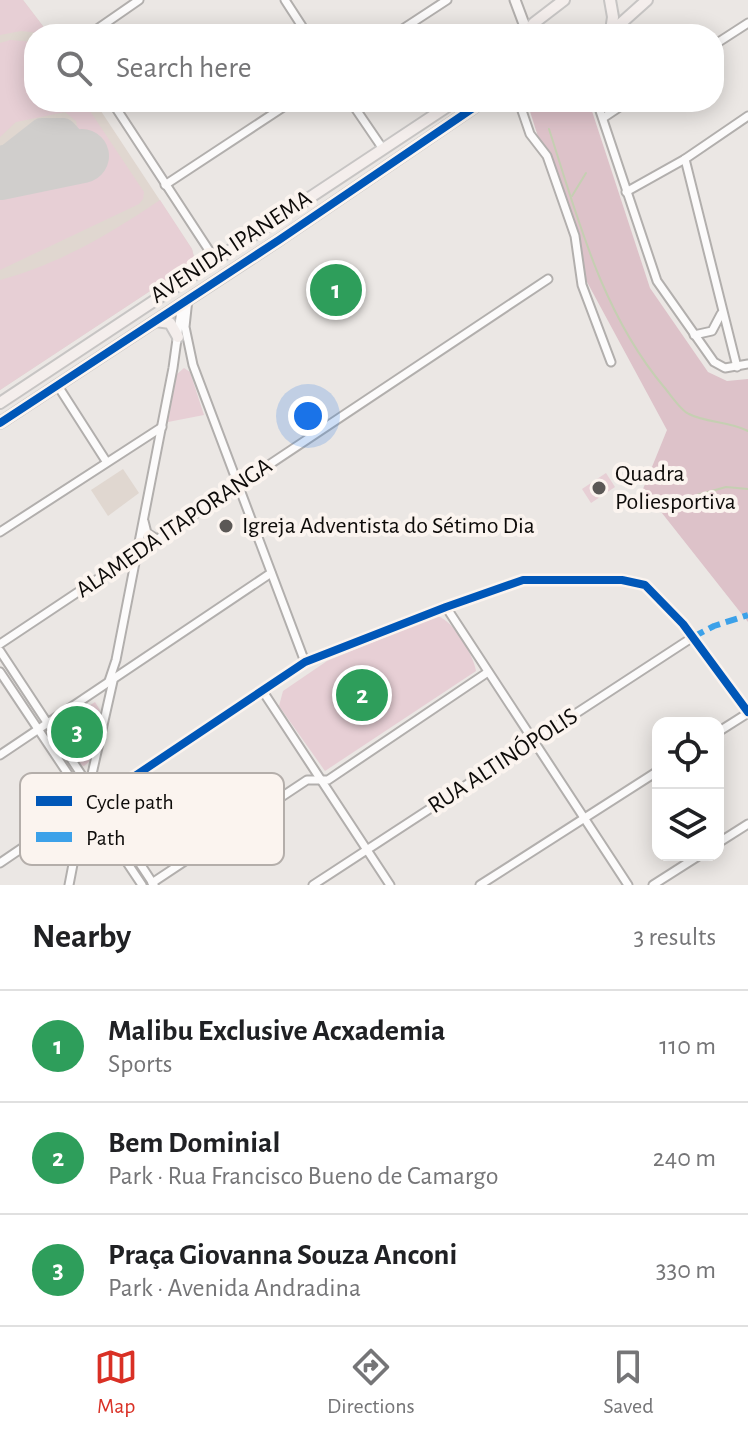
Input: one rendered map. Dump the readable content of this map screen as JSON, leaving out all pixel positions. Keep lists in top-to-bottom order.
{
  "streets": {
    "main road": ["AVENIDA IPANEMA"],
    "street": ["ALAMEDA ITAPORANGA", "RUA ALTINÓPOLIS"]
  },
  "places": ["Quadra Poliesportiva", "Igreja Adventista do Sétimo Dia"],
  "legend": ["Cycle path", "Path"],
  "page": {
    "search": "Search here",
    "pins": ["1", "2", "3"],
    "heading": ["Nearby", "3 results"],
    "list": [
      {
        "mark": "1",
        "name": "Malibu Exclusive Acxademia",
        "note": "Sports",
        "value": "110 m"
      },
      {
        "mark": "2",
        "name": "Bem Dominial",
        "note": "Park · Rua Francisco Bueno de Camargo",
        "value": "240 m"
      },
      {
        "mark": "3",
        "name": "Praça Giovanna Souza Anconi",
        "note": "Park · Avenida Andradina",
        "value": "330 m"
      }
    ],
    "nav": ["Map", "Directions", "Saved"]
  }
}
